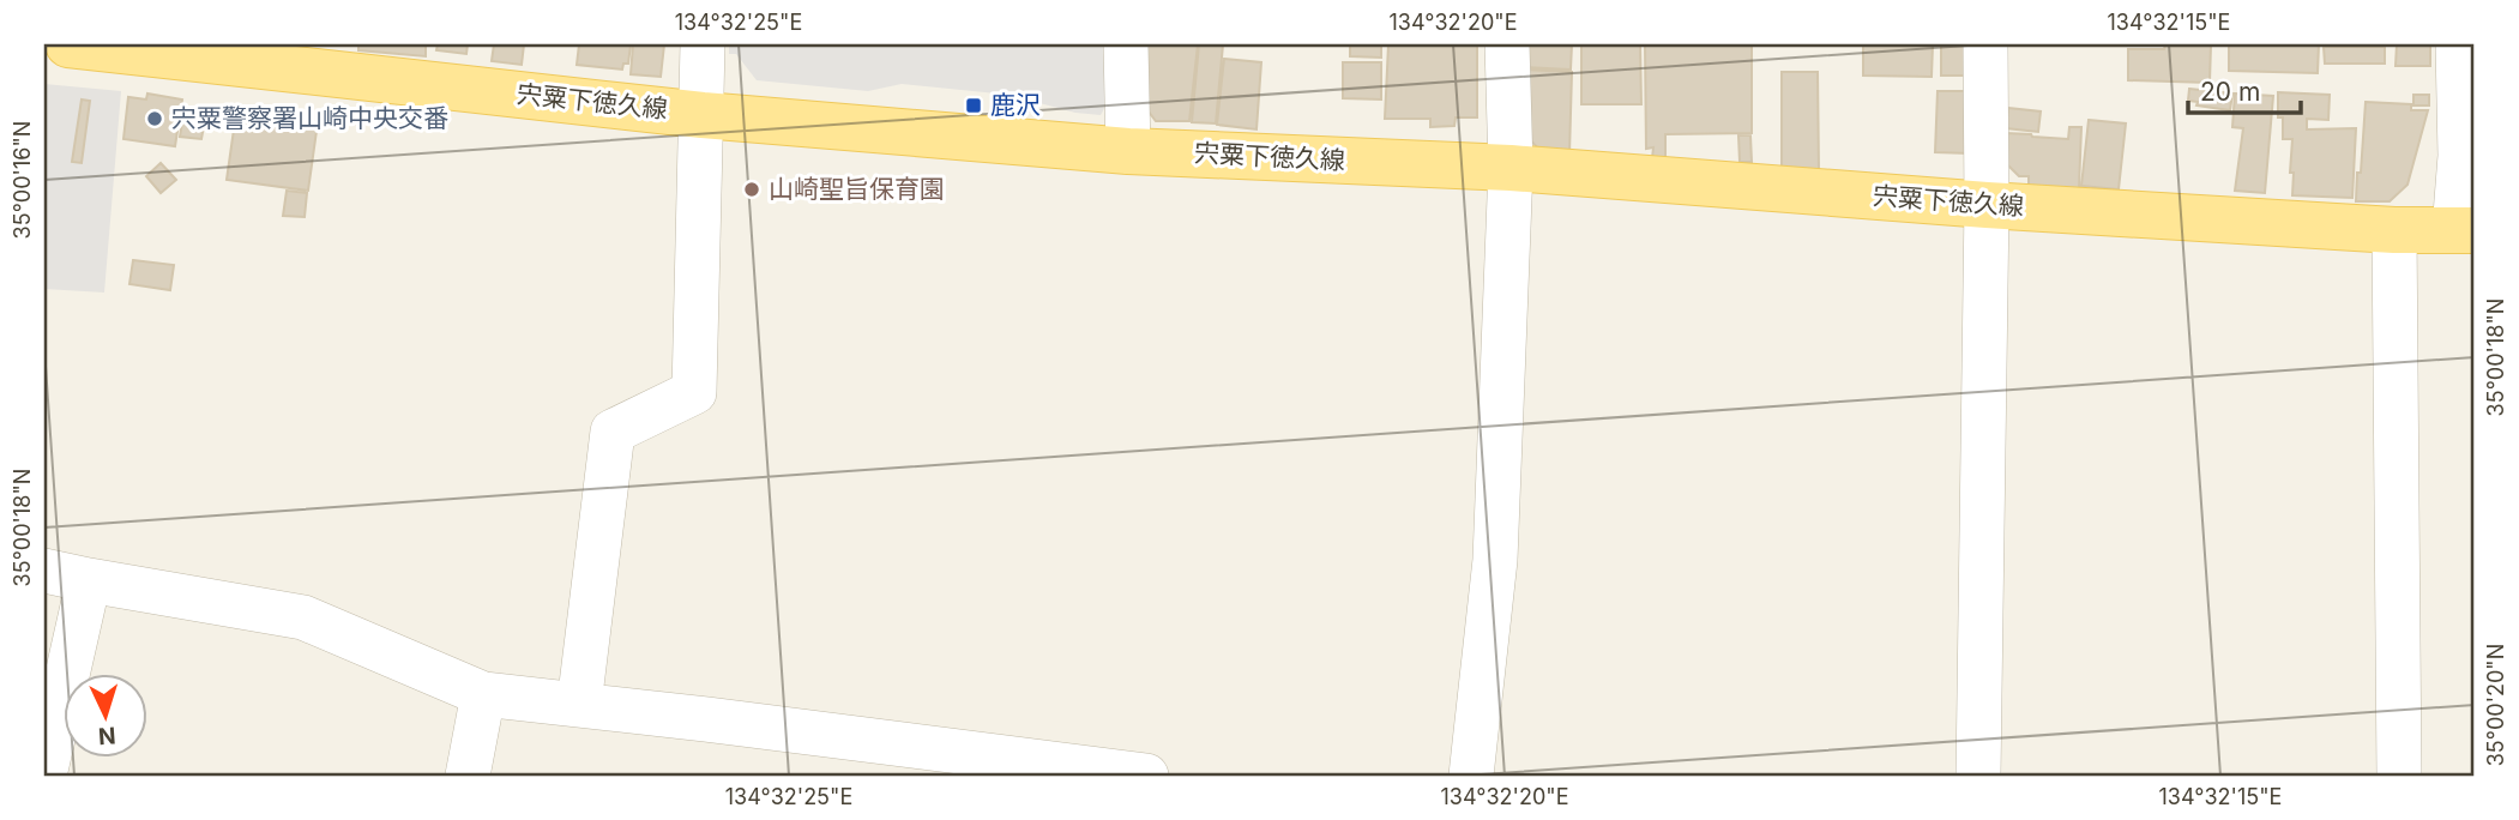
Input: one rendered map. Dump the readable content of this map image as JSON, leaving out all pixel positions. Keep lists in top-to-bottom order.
{
  "streets": {
    "main road": ["宍粟下徳久線"]
  },
  "places": {
    "transit": ["鹿沢"],
    "other": ["宍粟警察署山崎中央交番", "山崎聖旨保育園"]
  },
  "scale_bar": "20 m",
  "north": "bottom",
  "coordinates": [
    "134°32'25\"E",
    "134°32'20\"E",
    "134°32'15\"E",
    "35°00'16\"N",
    "35°00'18\"N",
    "35°00'20\"N"
  ]
}
